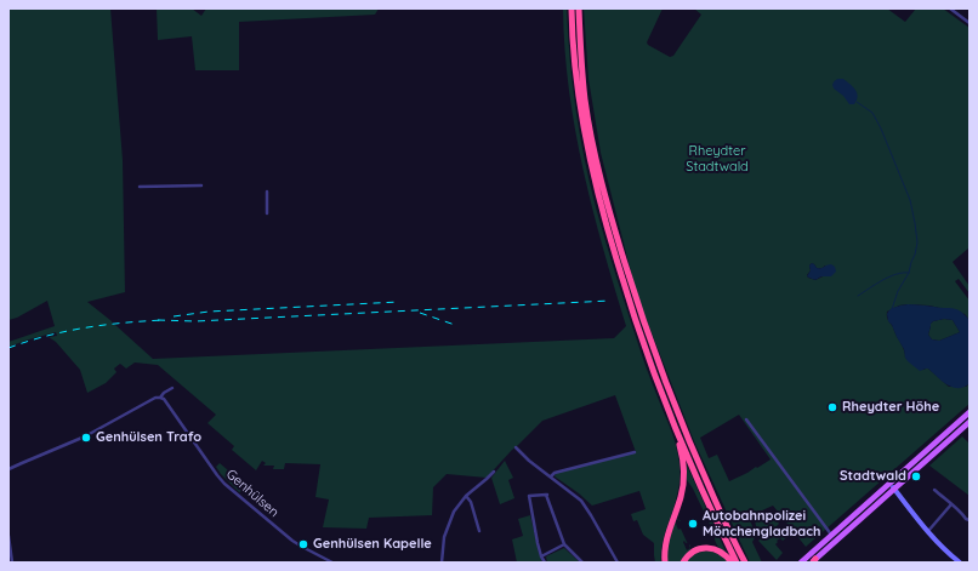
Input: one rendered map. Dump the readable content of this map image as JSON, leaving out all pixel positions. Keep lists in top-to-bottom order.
{
  "streets": {
    "street": ["Genhülsen"]
  },
  "parks": ["Rheydter Stadtwald"],
  "places": [
    "Rheydter Höhe",
    "Genhülsen Trafo",
    "Stadtwald",
    "Autobahnpolizei Mönchengladbach",
    "Genhülsen Kapelle"
  ]
}
